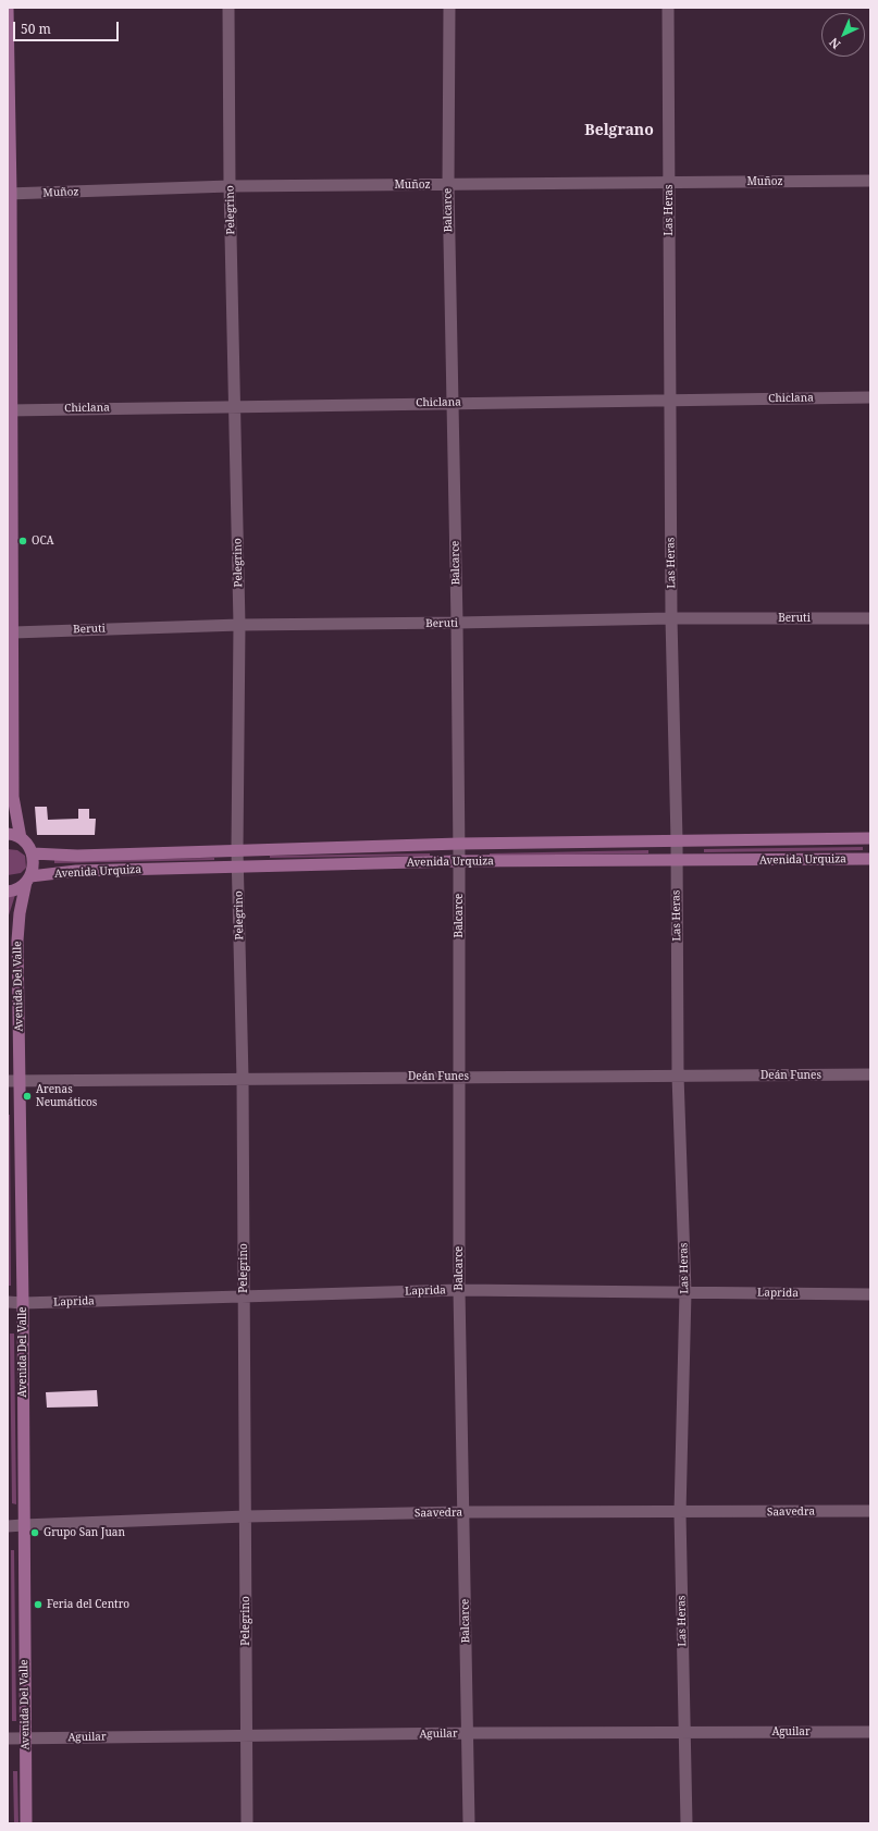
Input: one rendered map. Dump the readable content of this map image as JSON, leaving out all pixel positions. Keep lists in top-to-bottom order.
{
  "streets": {
    "main road": ["Avenida Urquiza", "Avenida Del Valle"],
    "street": [
      "Muñoz",
      "Pelegrino",
      "Balcarce",
      "Las Heras",
      "Chiclana",
      "Beruti",
      "Deán Funes",
      "Laprida",
      "Saavedra",
      "Aguilar"
    ]
  },
  "crossings": [
    ["Muñoz", "Pelegrino"],
    ["Muñoz", "Balcarce"],
    ["Muñoz", "Las Heras"],
    ["Pelegrino", "Chiclana"],
    ["Pelegrino", "Beruti"],
    ["Pelegrino", "Avenida Urquiza"],
    ["Pelegrino", "Deán Funes"],
    ["Pelegrino", "Laprida"],
    ["Pelegrino", "Saavedra"],
    ["Pelegrino", "Aguilar"],
    ["Balcarce", "Chiclana"],
    ["Balcarce", "Beruti"],
    ["Balcarce", "Avenida Urquiza"],
    ["Balcarce", "Deán Funes"],
    ["Balcarce", "Laprida"],
    ["Balcarce", "Saavedra"],
    ["Balcarce", "Aguilar"],
    ["Las Heras", "Chiclana"],
    ["Las Heras", "Beruti"],
    ["Las Heras", "Avenida Urquiza"],
    ["Las Heras", "Deán Funes"],
    ["Las Heras", "Laprida"],
    ["Las Heras", "Saavedra"],
    ["Las Heras", "Aguilar"],
    ["Avenida Urquiza", "Avenida Del Valle"],
    ["Avenida Del Valle", "Deán Funes"],
    ["Avenida Del Valle", "Laprida"],
    ["Avenida Del Valle", "Saavedra"],
    ["Avenida Del Valle", "Aguilar"]
  ],
  "districts": ["Belgrano"],
  "places": [
    "OCA",
    "Arenas Neumáticos",
    "Grupo San Juan",
    "Feria del Centro"
  ],
  "scale_bar": "50 m",
  "north": "bottom left"
}
